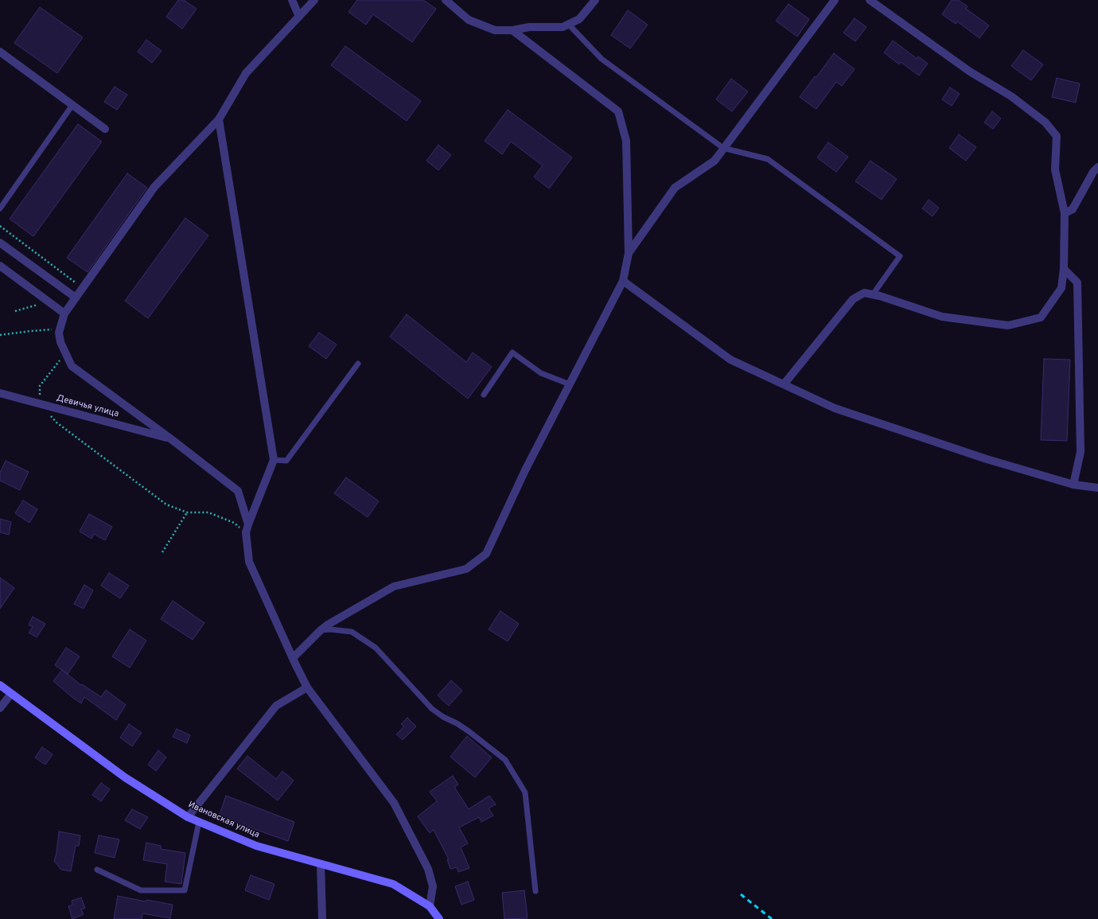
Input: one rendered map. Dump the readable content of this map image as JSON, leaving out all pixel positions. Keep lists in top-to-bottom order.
{
  "streets": {
    "main road": ["Ивановская улица"],
    "street": ["Девичья улица"]
  }
}
